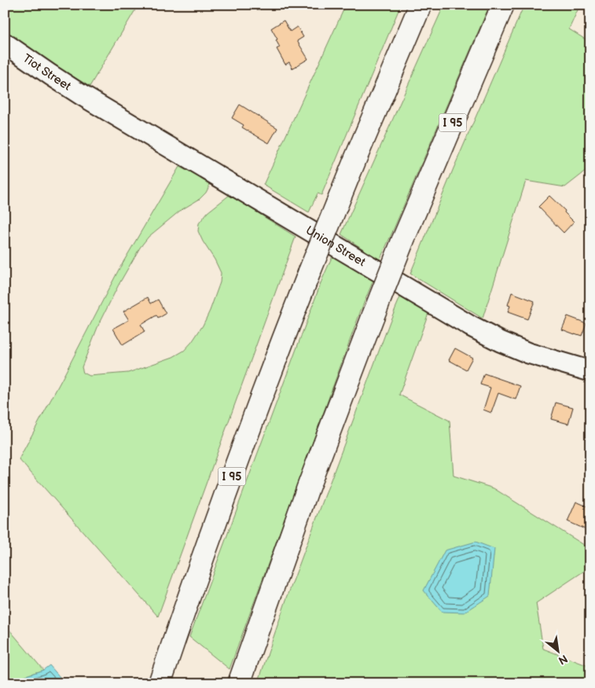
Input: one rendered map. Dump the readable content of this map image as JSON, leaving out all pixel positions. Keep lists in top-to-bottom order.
{
  "streets": {
    "highway": ["I 95"],
    "main road": ["Tiot Street", "Union Street"]
  },
  "crossings": [
    ["Tiot Street", "Union Street"]
  ],
  "north": "bottom right"
}
